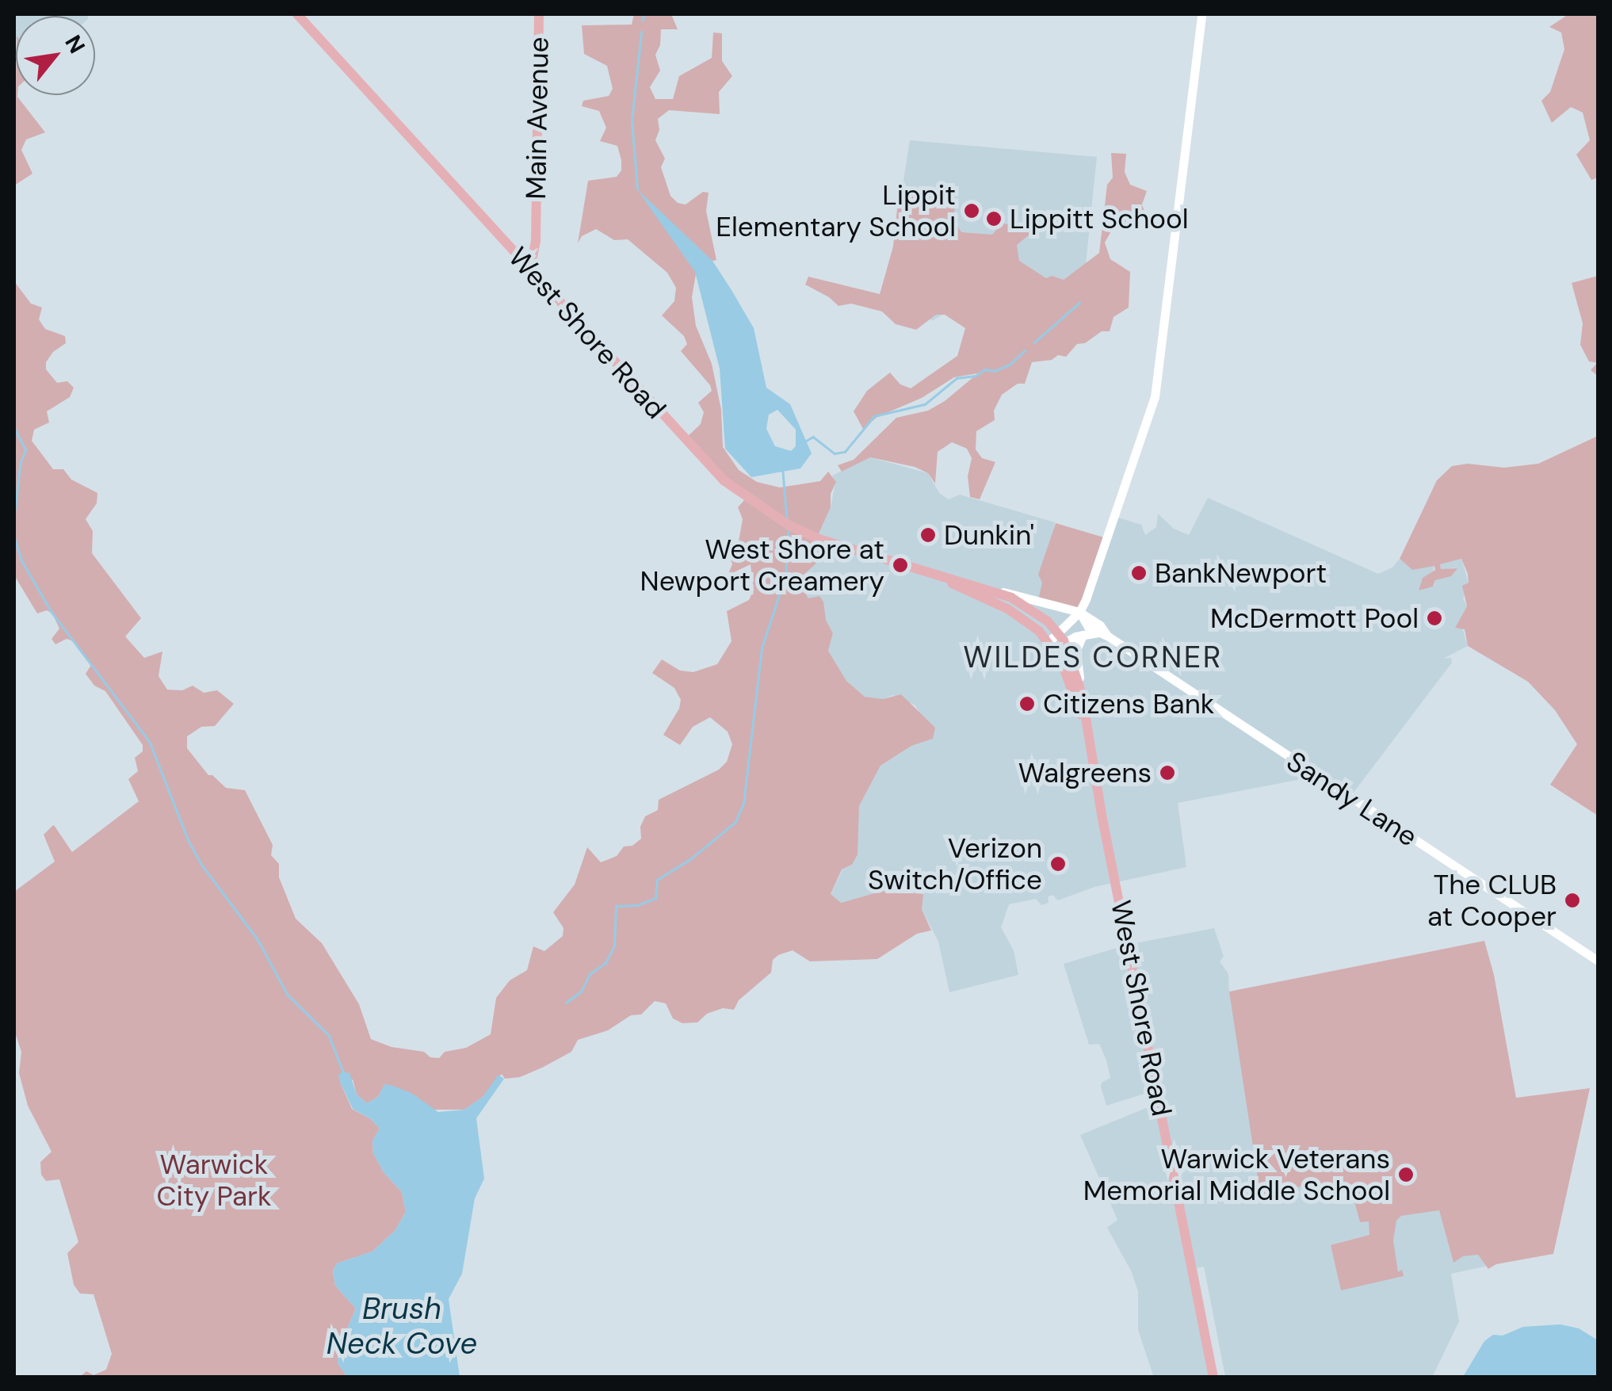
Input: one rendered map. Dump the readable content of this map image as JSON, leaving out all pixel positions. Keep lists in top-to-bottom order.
{
  "streets": {
    "main road": ["Main Avenue", "West Shore Road", "Sandy Lane"]
  },
  "crossings": [
    ["Main Avenue", "West Shore Road"],
    ["West Shore Road", "Sandy Lane"]
  ],
  "districts": ["WILDES CORNER"],
  "water": ["Brush Neck Cove"],
  "parks": ["Warwick City Park"],
  "places": [
    "Lippit Elementary School",
    "Lippitt School",
    "Dunkin'",
    "West Shore at Newport Creamery",
    "BankNewport",
    "McDermott Pool",
    "Citizens Bank",
    "Walgreens",
    "Verizon Switch/Office",
    "The CLUB at Cooper",
    "Warwick Veterans Memorial Middle School"
  ],
  "north": "top right"
}
